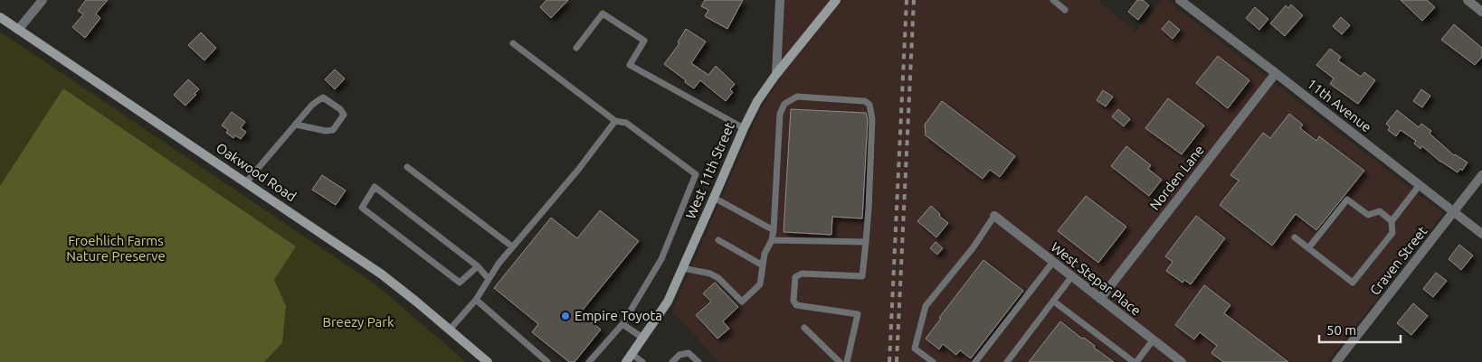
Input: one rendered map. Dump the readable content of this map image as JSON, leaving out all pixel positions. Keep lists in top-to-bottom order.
{
  "streets": {
    "main road": ["West 11th Street", "Oakwood Road"],
    "street": [
      "11th Avenue",
      "Norden Lane",
      "Craven Street",
      "West Stepar Place"
    ]
  },
  "crossings": [
    ["11th Avenue", "Norden Lane"],
    ["11th Avenue", "Craven Street"],
    ["Norden Lane", "West Stepar Place"]
  ],
  "parks": ["Froehlich Farms Nature Preserve", "Breezy Park"],
  "places": ["Empire Toyota"],
  "scale_bar": "50 m"
}
